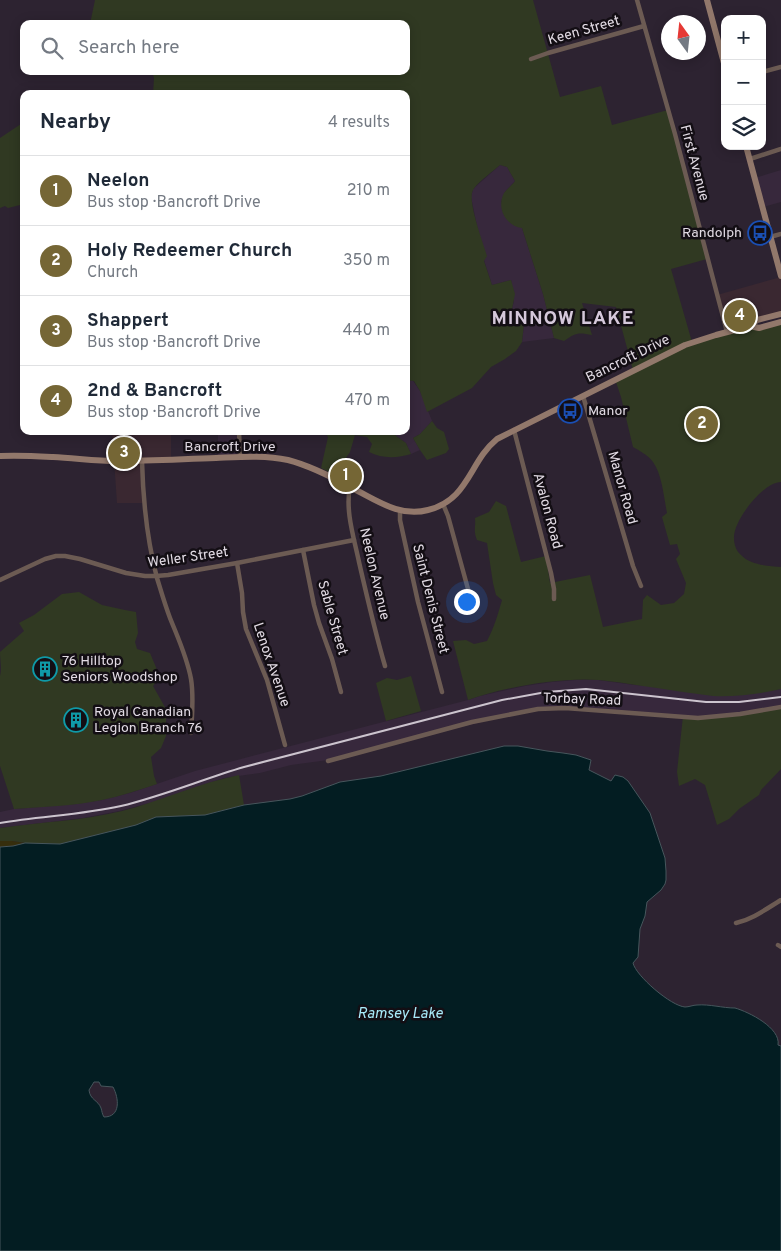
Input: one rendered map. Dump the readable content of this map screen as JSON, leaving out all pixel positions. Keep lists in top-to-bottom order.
{
  "streets": {
    "main road": ["Bancroft Drive"],
    "street": [
      "Keen Street",
      "First Avenue",
      "Manor Road",
      "Avalon Road",
      "Weller Street",
      "Neelon Avenue",
      "Saint Denis Street",
      "Sable Street",
      "Lenox Avenue",
      "Torbay Road"
    ]
  },
  "crossings": [
    ["Keen Street", "First Avenue"],
    ["First Avenue", "Bancroft Drive"],
    ["Bancroft Drive", "Manor Road"],
    ["Bancroft Drive", "Avalon Road"],
    ["Bancroft Drive", "Neelon Avenue"],
    ["Bancroft Drive", "Saint Denis Street"],
    ["Weller Street", "Neelon Avenue"],
    ["Weller Street", "Sable Street"],
    ["Weller Street", "Lenox Avenue"]
  ],
  "districts": ["MINNOW LAKE"],
  "water": ["Ramsey Lake"],
  "places": {
    "bus stop": ["Randolph", "Manor"],
    "building": ["76 Hilltop Seniors Woodshop", "Royal Canadian Legion Branch 76"]
  },
  "north": "top",
  "page": {
    "map_buttons": ["+", "−"],
    "search": "Search here",
    "heading": ["Nearby", "4 results"],
    "list": [
      {
        "mark": "1",
        "name": "Neelon",
        "note": "Bus stop · Bancroft Drive",
        "value": "210 m"
      },
      {
        "mark": "2",
        "name": "Holy Redeemer Church",
        "note": "Church",
        "value": "350 m"
      },
      {
        "mark": "3",
        "name": "Shappert",
        "note": "Bus stop · Bancroft Drive",
        "value": "440 m"
      },
      {
        "mark": "4",
        "name": "2nd & Bancroft",
        "note": "Bus stop · Bancroft Drive",
        "value": "470 m"
      }
    ],
    "pins": [
      "4",
      "2",
      "3",
      "1"
    ]
  }
}
